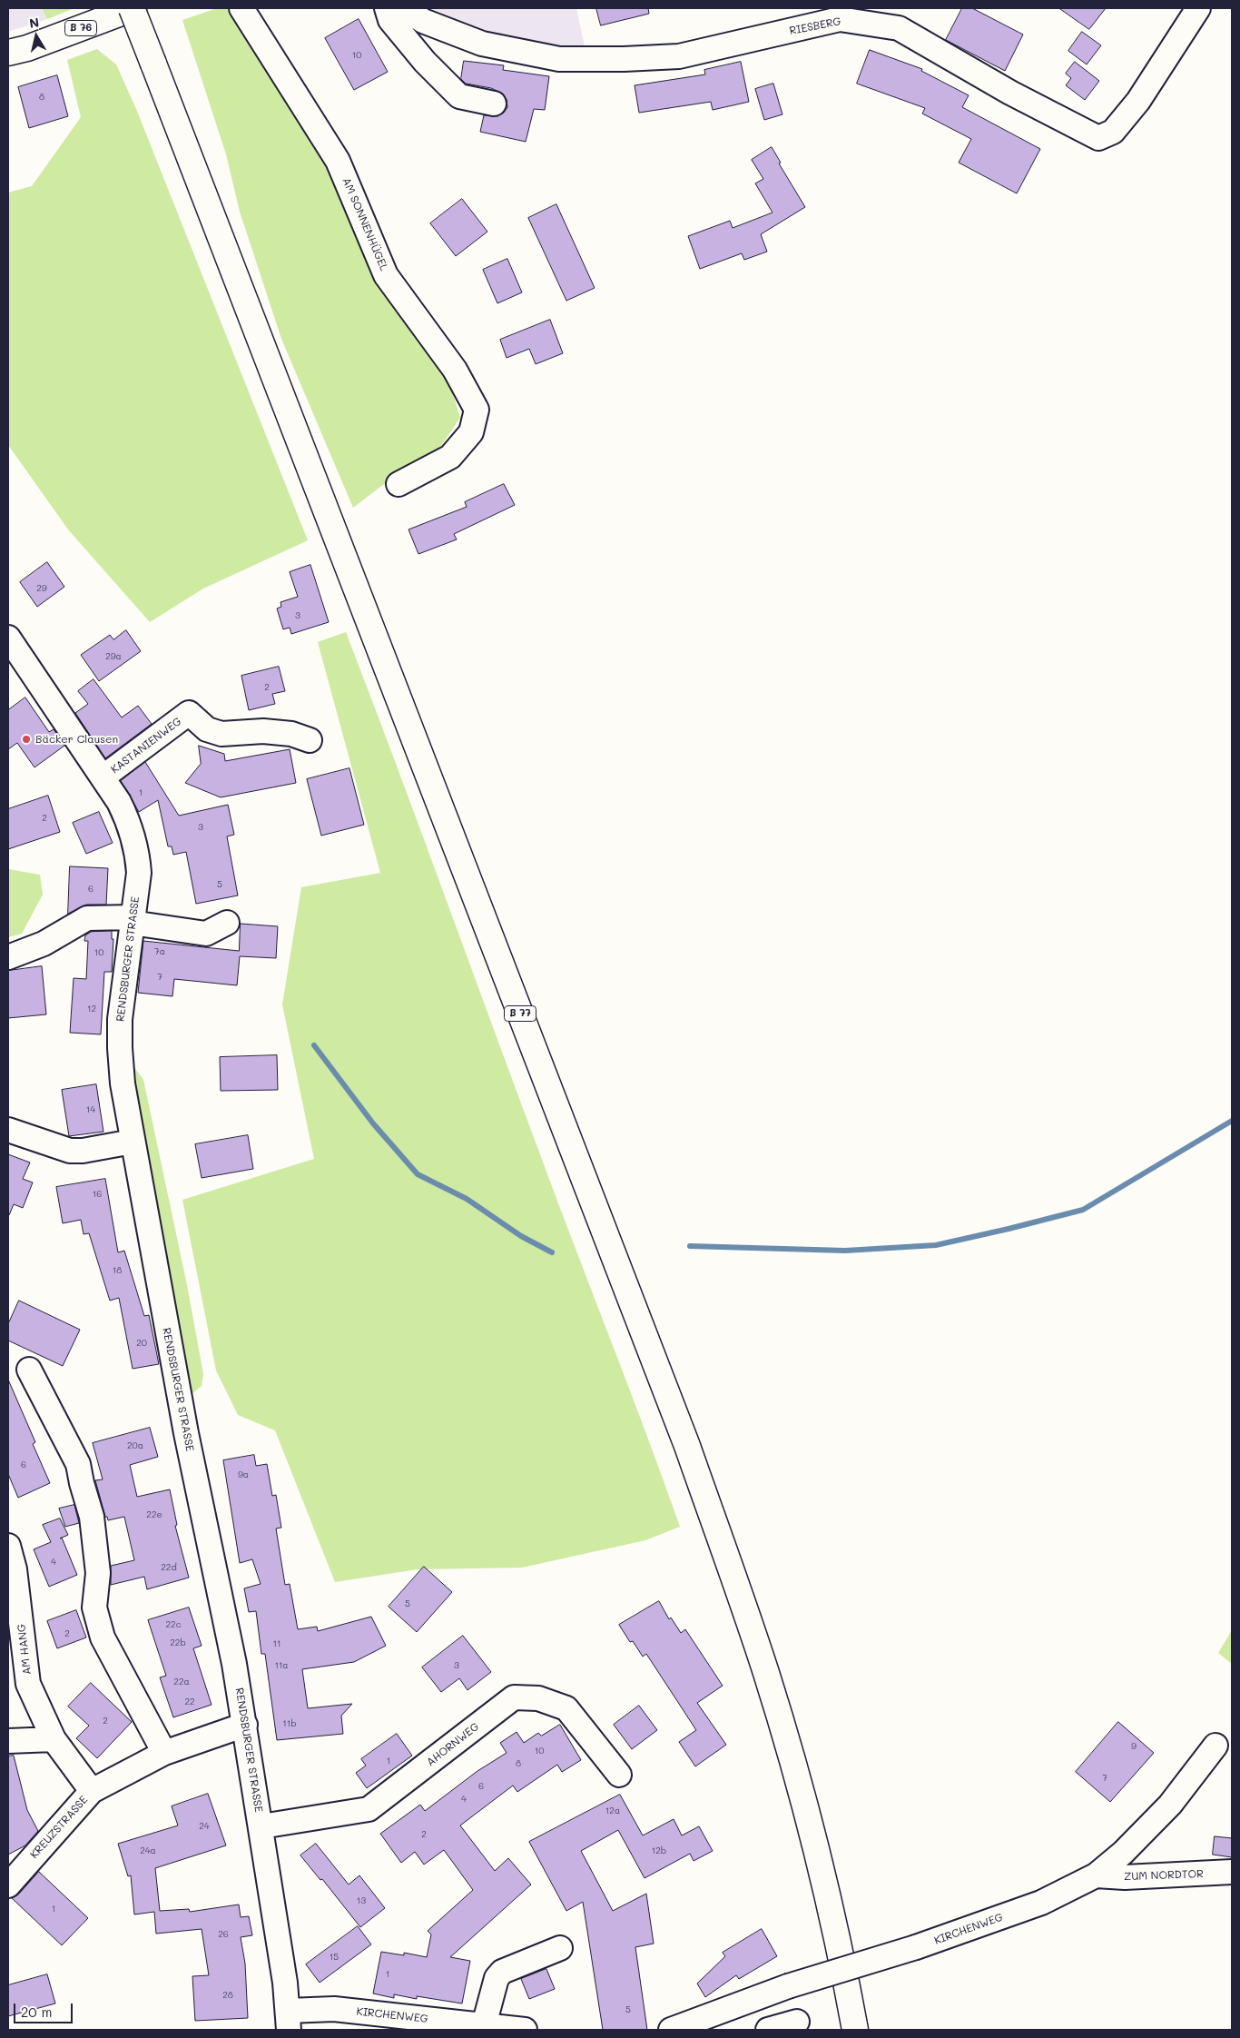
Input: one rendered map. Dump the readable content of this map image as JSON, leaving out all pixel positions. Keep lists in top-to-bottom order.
{
  "streets": {
    "main road": ["B 76", "B 77"],
    "street": [
      "RIESBERG",
      "AM SONNENHÜGEL",
      "KASTANIENWEG",
      "RENDSBURGER STRASSE",
      "AM HANG",
      "AHORNWEG",
      "KREUZSTRASSE",
      "ZUM NORDTOR",
      "KIRCHENWEG"
    ]
  },
  "crossings": [
    ["B 76", "B 77"],
    ["KASTANIENWEG", "RENDSBURGER STRASSE"],
    ["RENDSBURGER STRASSE", "AHORNWEG"],
    ["RENDSBURGER STRASSE", "KREUZSTRASSE"],
    ["RENDSBURGER STRASSE", "KIRCHENWEG"],
    ["AM HANG", "KREUZSTRASSE"],
    ["ZUM NORDTOR", "KIRCHENWEG"]
  ],
  "places": ["Bäcker Clausen"],
  "house_numbers": [
    "10",
    "8",
    "29",
    "3",
    "29a",
    "2",
    "1",
    "2",
    "3",
    "5",
    "6",
    "7a",
    "10",
    "7",
    "12",
    "14",
    "16",
    "18",
    "20",
    "20a",
    "6",
    "9a",
    "22e",
    "4",
    "22d",
    "5",
    "22c",
    "2",
    "22b",
    "11",
    "11a",
    "3",
    "22a",
    "22",
    "2",
    "11b",
    "9",
    "10",
    "1",
    "8",
    "7",
    "6",
    "4",
    "12a",
    "24",
    "2",
    "24a",
    "12b",
    "13",
    "1",
    "26",
    "15",
    "1",
    "28",
    "5"
  ],
  "scale_bar": "20 m",
  "north": "top"
}
